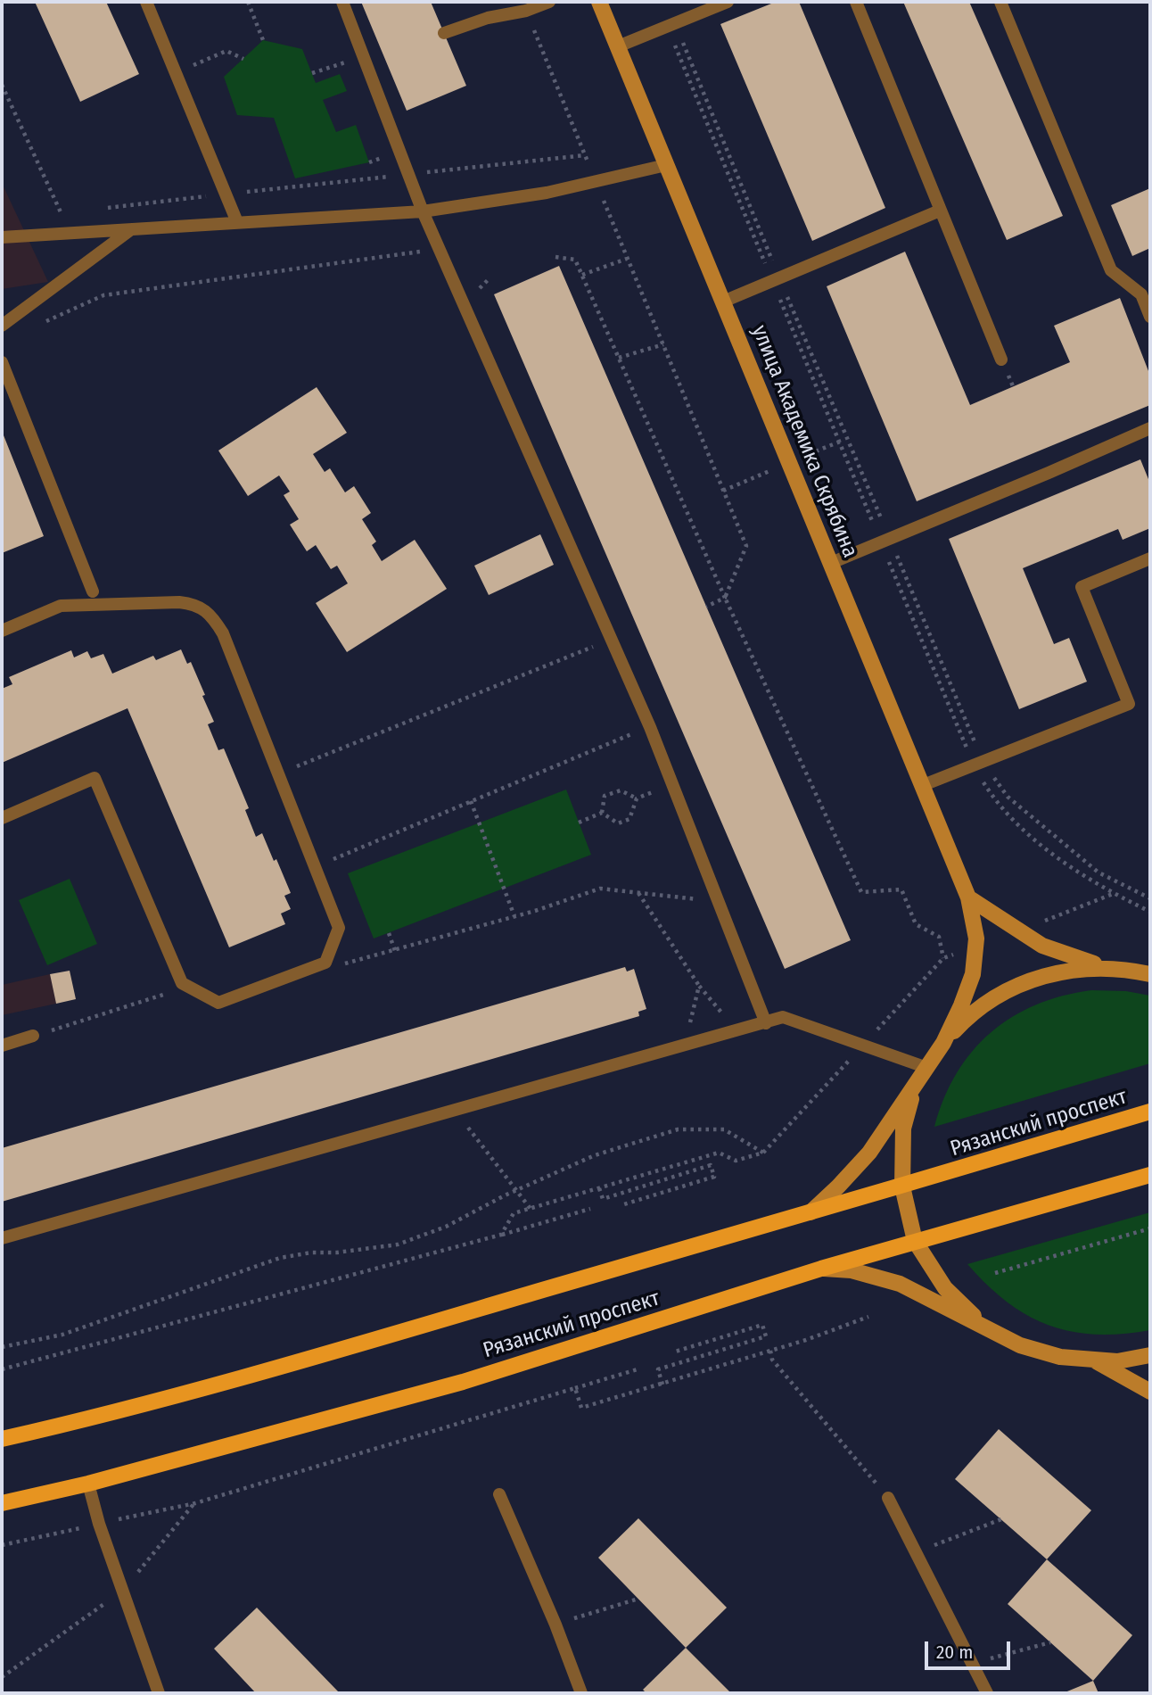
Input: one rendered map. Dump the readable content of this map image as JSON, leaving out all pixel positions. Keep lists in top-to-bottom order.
{
  "streets": {
    "main road": ["улица Академика Скрябина", "Рязанский проспект"]
  },
  "scale_bar": "20 m"
}
